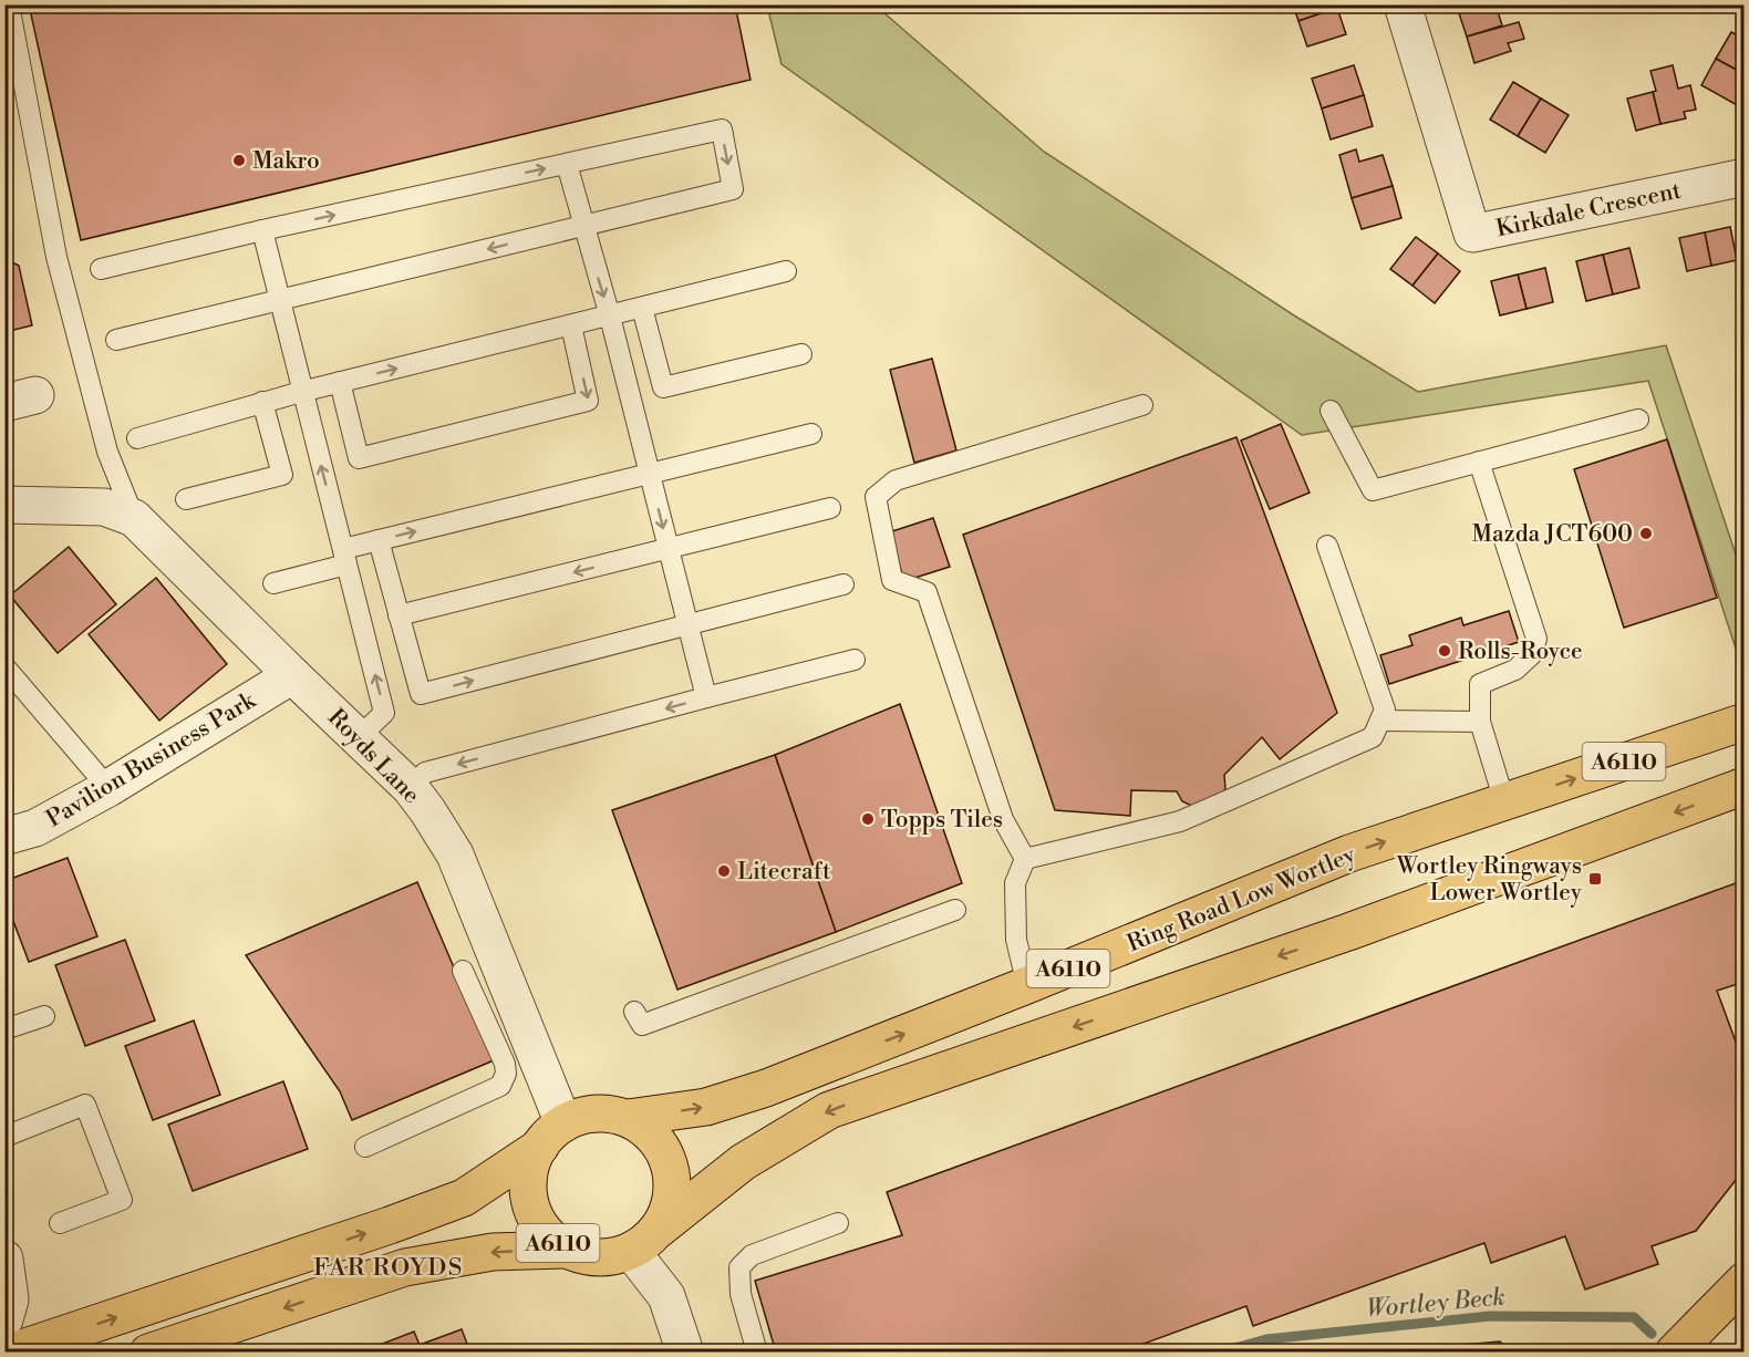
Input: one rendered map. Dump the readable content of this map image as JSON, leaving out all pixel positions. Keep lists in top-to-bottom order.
{
  "streets": {
    "main road": ["A6110", "Ring Road Low Wortley"],
    "street": ["Kirkdale Crescent", "Royds Lane", "Pavilion Business Park"]
  },
  "crossings": [
    ["Royds Lane", "Pavilion Business Park"],
    ["Royds Lane", "A6110"],
    ["Royds Lane", "Ring Road Low Wortley"],
    ["A6110", "Ring Road Low Wortley"]
  ],
  "districts": ["FAR ROYDS"],
  "water": ["Wortley Beck"],
  "places": {
    "other": [
      "Makro",
      "Mazda JCT600",
      "Rolls-Royce",
      "Topps Tiles",
      "Litecraft"
    ],
    "transit": ["Wortley Ringways Lower Wortley"]
  }
}
